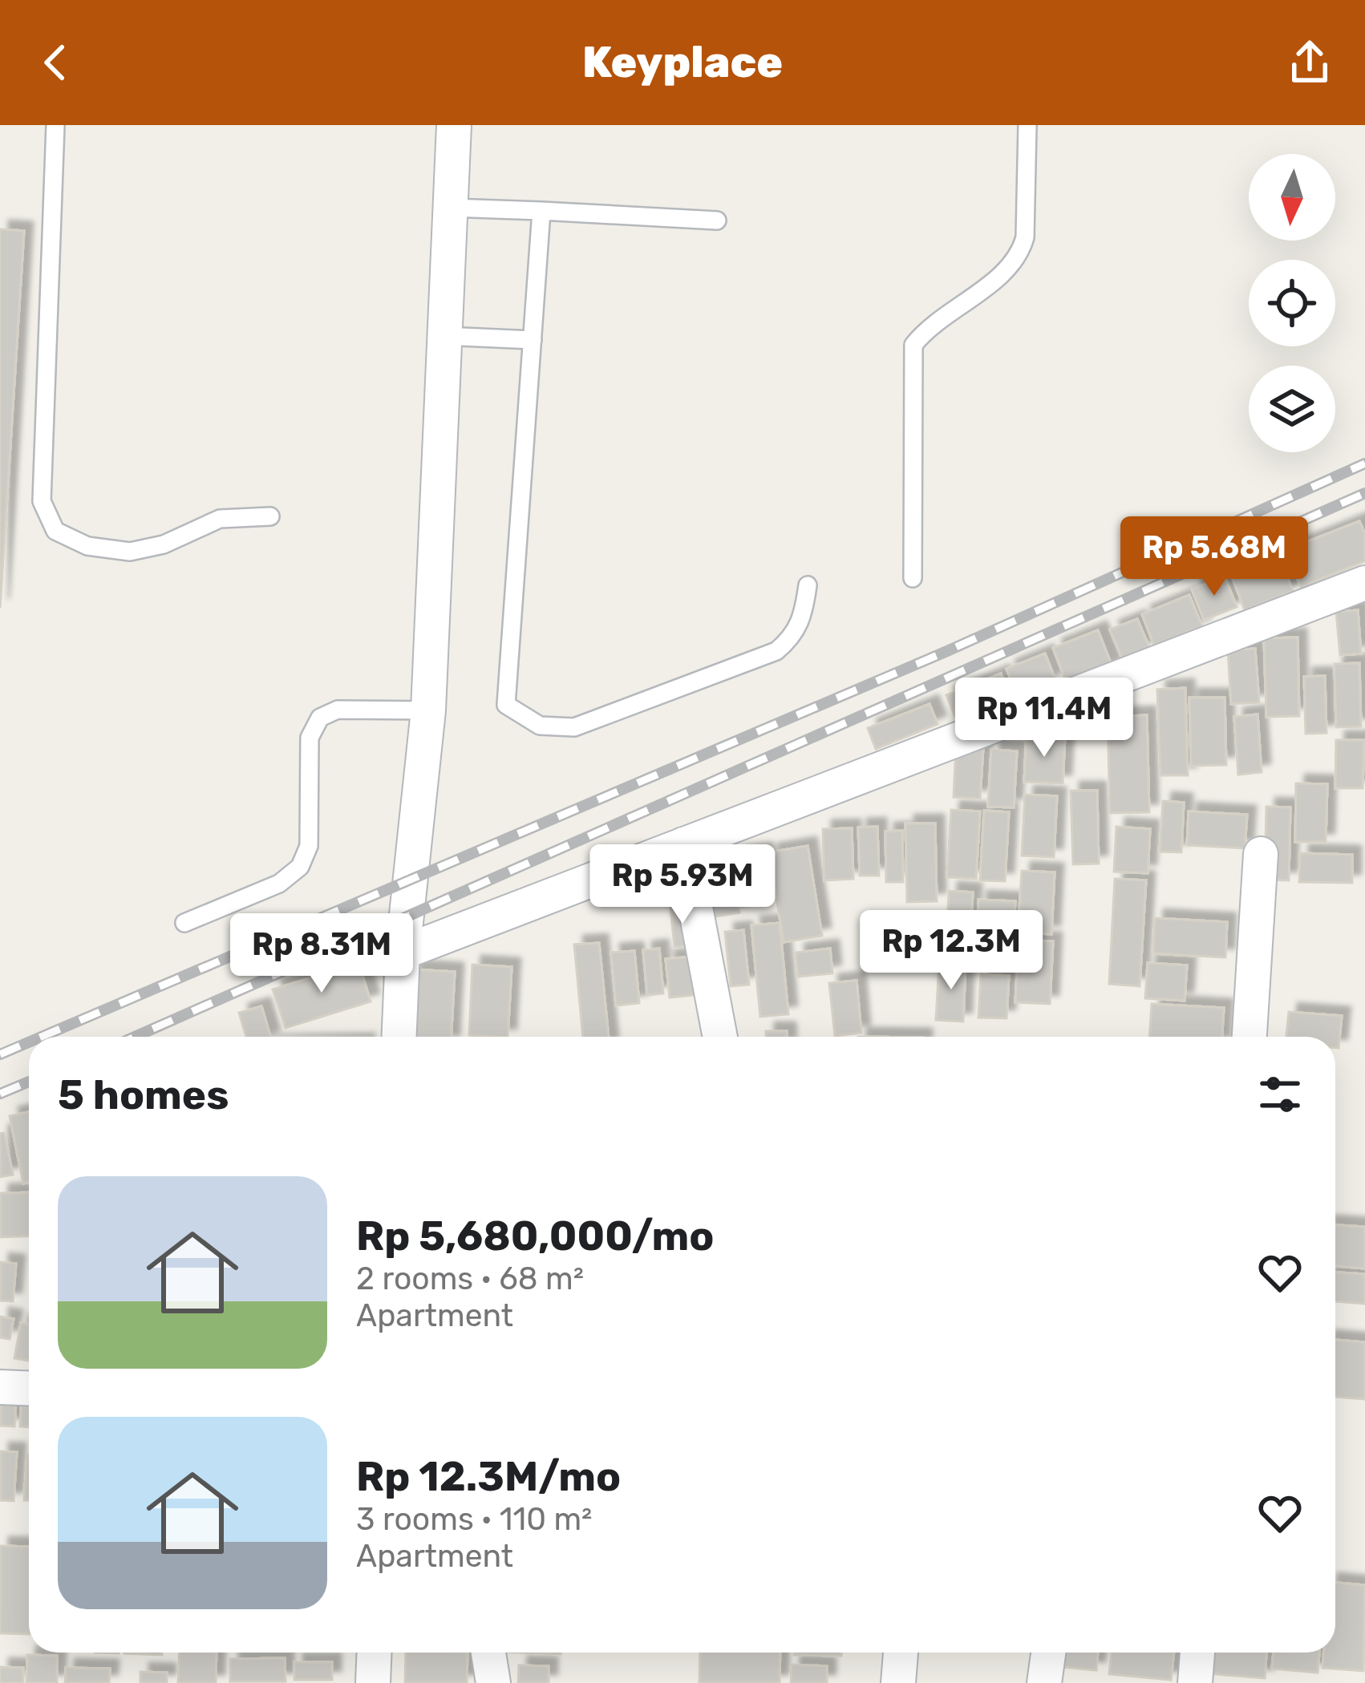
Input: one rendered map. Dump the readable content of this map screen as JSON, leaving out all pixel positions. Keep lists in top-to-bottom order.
{
  "north": "bottom",
  "page": {
    "header": "Keyplace",
    "price": [
      "Rp 5.68M",
      "Rp 11.4M",
      "Rp 5.93M",
      "Rp 12.3M",
      "Rp 8.31M"
    ],
    "heading": "5 homes",
    "list": [
      {
        "name": "Rp 5,680,000/mo",
        "note": "2 rooms · 68 m² · Apartment"
      },
      {
        "name": "Rp 12.3M/mo",
        "note": "3 rooms · 110 m² · Apartment"
      }
    ]
  }
}
